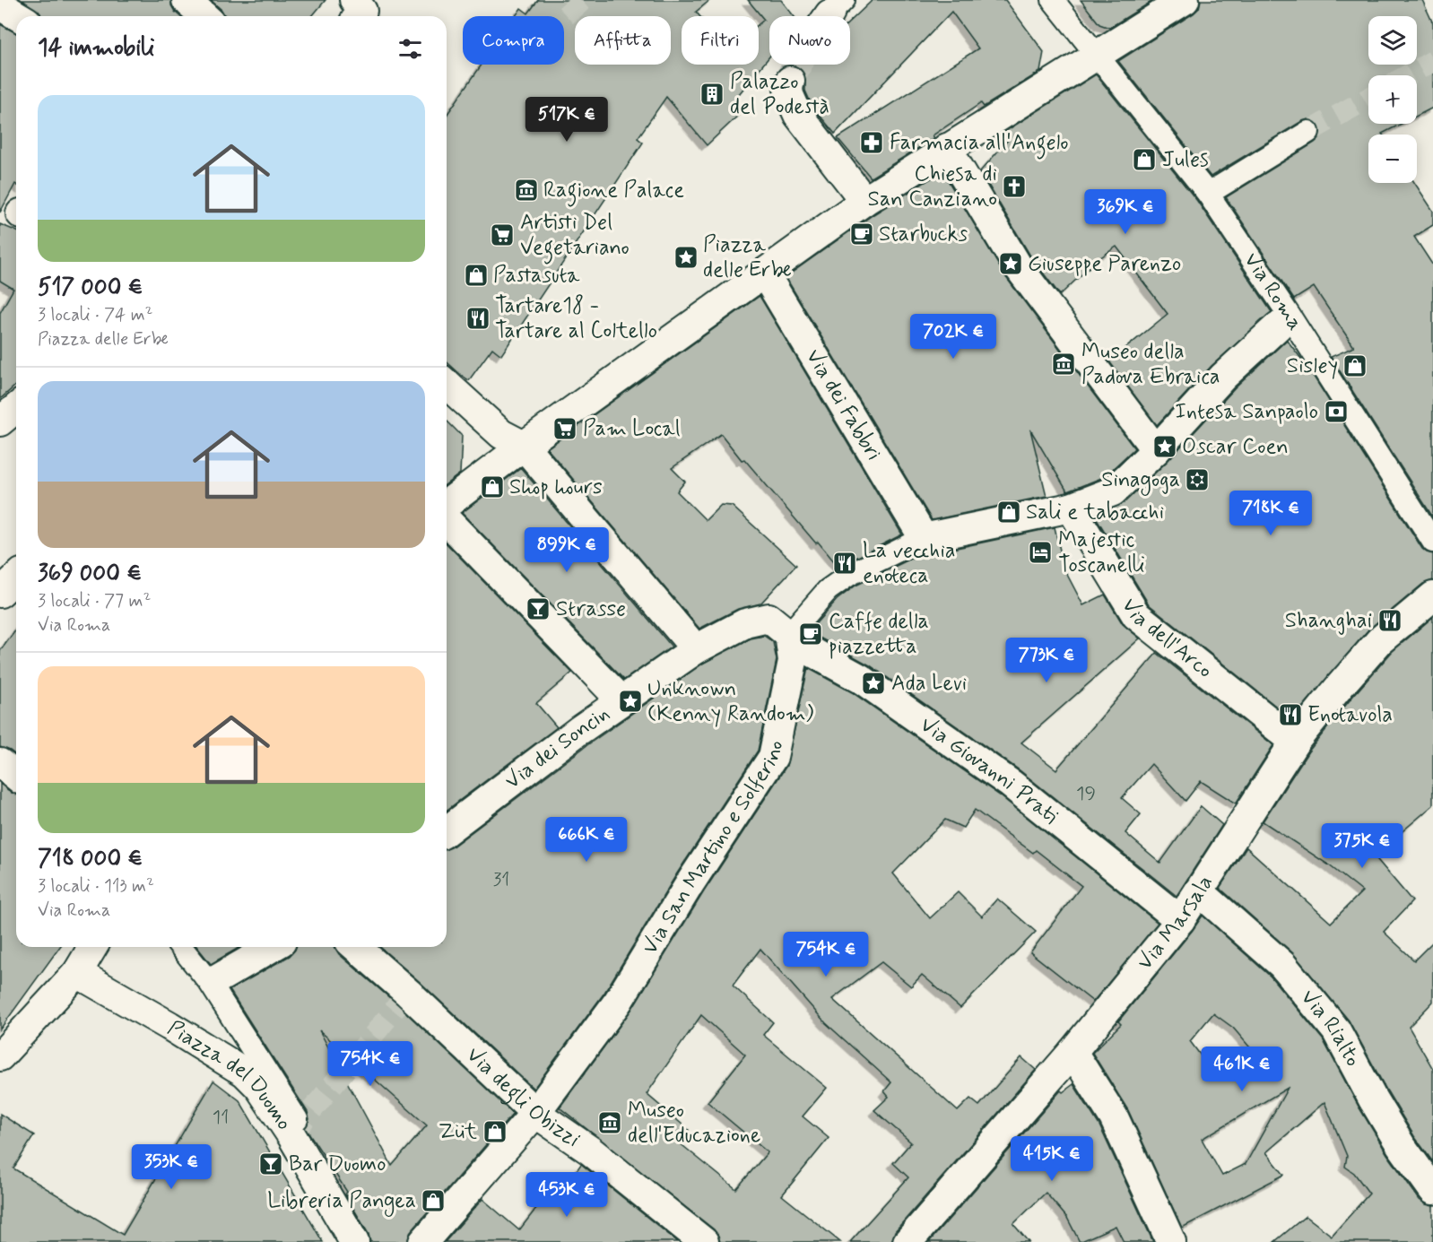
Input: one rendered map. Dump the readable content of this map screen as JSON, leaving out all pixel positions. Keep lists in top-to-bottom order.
{
  "streets": {
    "street": [
      "Via Roma",
      "Via dei Fabbri",
      "Via dell'Arco",
      "Via dei Soncin",
      "Via Giovanni Prati",
      "Via San Martino e Solferino",
      "Via Marsala",
      "Via Rialto",
      "Piazza del Duomo",
      "Via degli Obizzi"
    ]
  },
  "crossings": [
    ["Via dell'Arco", "Via Marsala"],
    ["Via dei Soncin", "Via Giovanni Prati"],
    ["Via dei Soncin", "Via San Martino e Solferino"],
    ["Via Giovanni Prati", "Via San Martino e Solferino"],
    ["Via Giovanni Prati", "Via Marsala"],
    ["Via San Martino e Solferino", "Via degli Obizzi"],
    ["Via Marsala", "Via Rialto"]
  ],
  "places": {
    "building": ["Palazzo del Podestà"],
    "pharmacy": ["Farmacia all'Angelo"],
    "shop": [
      "Jules",
      "Pastasuta",
      "Sisley",
      "Shop hours",
      "Sali e tabacchi",
      "Züt",
      "Libreria Pangea"
    ],
    "church": ["Chiesa di San Canziano"],
    "museum": ["Ragione Palace", "Museo della Padova Ebraica", "Museo dell'Educazione"],
    "cafe": ["Starbucks", "Caffe della piazzetta"],
    "supermarket": ["Artisti Del Vegetariano", "Pam Local"],
    "place": [
      "Piazza delle Erbe",
      "Giuseppe Parenzo",
      "Oscar Coen",
      "Ada Levi",
      "Unknown (Kenny Random)"
    ],
    "restaurant": [
      "Tartare18 - Tartare al Coltello",
      "La vecchia enoteca",
      "Shanghai",
      "Enotavola"
    ],
    "bank": ["Intesa Sanpaolo"],
    "synagogue": ["Sinagoga"],
    "hotel": ["Majestic Toscanelli"],
    "bar": ["Strasse", "Bar Duomo"]
  },
  "house_numbers": ["19", "31", "11"],
  "page": {
    "map_buttons": ["+", "−"],
    "chip": [
      "Compra",
      "Affitta",
      "Filtri",
      "Nuovo"
    ],
    "heading": "14 immobili",
    "list": [
      {
        "name": "517 000 €",
        "note": "3 locali · 74 m² · Piazza delle Erbe"
      },
      {
        "name": "369 000 €",
        "note": "3 locali · 77 m² · Via Roma"
      },
      {
        "name": "718 000 €",
        "note": "3 locali · 113 m² · Via Roma"
      }
    ],
    "price": [
      "517K €",
      "369K €",
      "702K €",
      "718K €",
      "899K €",
      "773K €",
      "666K €",
      "375K €",
      "754K €",
      "754K €",
      "461K €",
      "415K €",
      "353K €",
      "453K €"
    ]
  }
}
